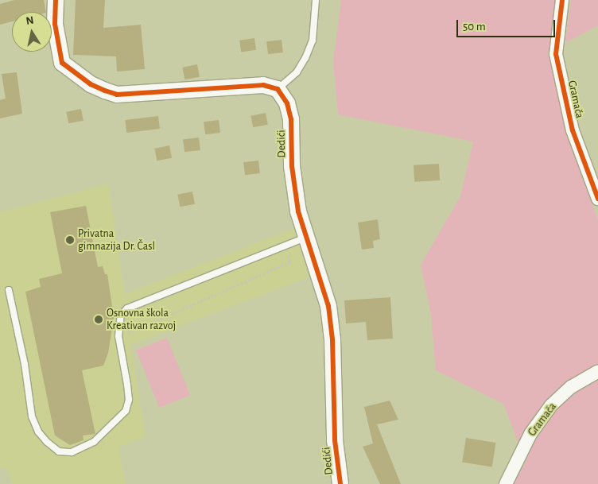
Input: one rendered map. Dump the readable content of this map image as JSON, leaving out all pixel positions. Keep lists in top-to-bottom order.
{
  "streets": {
    "street": ["Gramača", "Dedići"]
  },
  "places": ["Privatna gimnazija Dr. Časl", "Osnovna škola Kreativan razvoj"],
  "scale_bar": "50 m",
  "north": "top"
}
